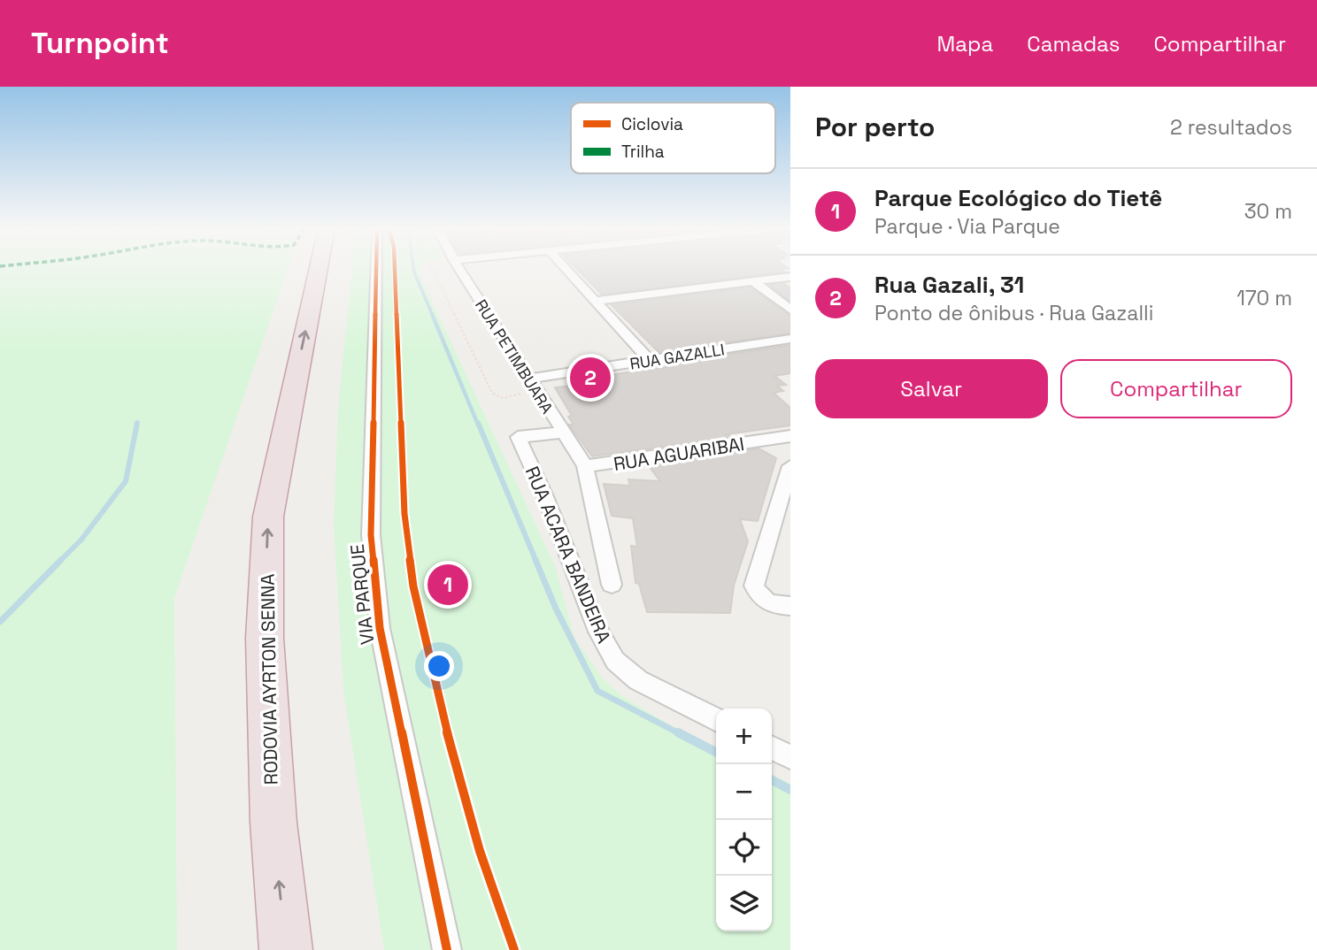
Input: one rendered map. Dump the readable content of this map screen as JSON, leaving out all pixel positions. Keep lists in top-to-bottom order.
{
  "streets": {
    "highway": ["RODOVIA AYRTON SENNA"],
    "street": [
      "RUA PETIMBUARA",
      "RUA GAZALLI",
      "RUA AGUARIBAI",
      "RUA ACARA BANDEIRA",
      "VIA PARQUE"
    ]
  },
  "crossings": [
    ["RUA PETIMBUARA", "RUA GAZALLI"],
    ["RUA PETIMBUARA", "RUA AGUARIBAI"],
    ["RUA PETIMBUARA", "RUA ACARA BANDEIRA"]
  ],
  "one_way": ["RODOVIA AYRTON SENNA"],
  "legend": ["Ciclovia", "Trilha"],
  "page": {
    "header": "Turnpoint",
    "nav": ["Mapa", "Camadas", "Compartilhar"],
    "heading": ["Por perto", "2 resultados"],
    "list": [
      {
        "mark": "1",
        "name": "Parque Ecológico do Tietê",
        "note": "Parque · Via Parque",
        "value": "30 m"
      },
      {
        "mark": "2",
        "name": "Rua Gazali, 31",
        "note": "Ponto de ônibus · Rua Gazalli",
        "value": "170 m"
      }
    ],
    "buttons": ["Salvar", "Compartilhar"],
    "pins": ["2", "1"],
    "map_buttons": ["+", "−"]
  }
}
